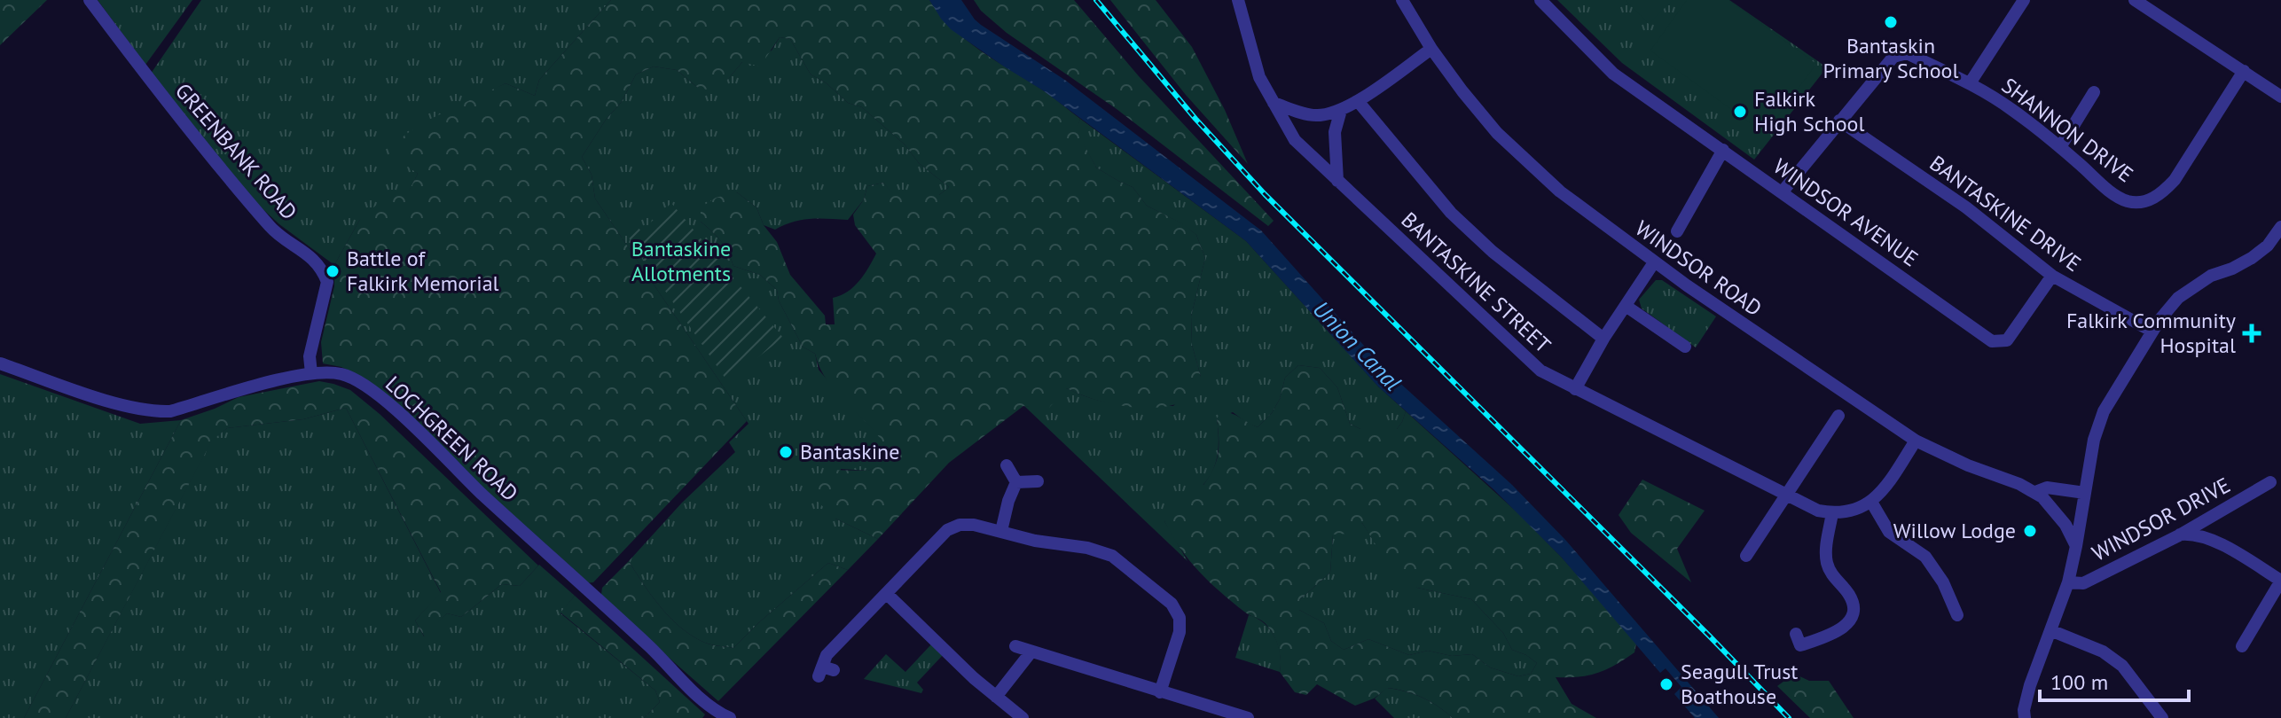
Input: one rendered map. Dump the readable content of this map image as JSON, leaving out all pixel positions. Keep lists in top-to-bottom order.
{
  "streets": {
    "street": [
      "SHANNON DRIVE",
      "GREENBANK ROAD",
      "WINDSOR AVENUE",
      "BANTASKINE DRIVE",
      "WINDSOR ROAD",
      "BANTASKINE STREET",
      "LOCHGREEN ROAD",
      "WINDSOR DRIVE"
    ]
  },
  "crossings": [
    ["SHANNON DRIVE", "BANTASKINE DRIVE"],
    ["GREENBANK ROAD", "LOCHGREEN ROAD"],
    ["WINDSOR AVENUE", "BANTASKINE DRIVE"]
  ],
  "water": ["Union Canal"],
  "parks": ["Bantaskine Allotments"],
  "places": {
    "other": [
      "Bantaskin Primary School",
      "Falkirk High School",
      "Battle of Falkirk Memorial",
      "Bantaskine",
      "Willow Lodge",
      "Seagull Trust Boathouse"
    ],
    "health": ["Falkirk Community Hospital"]
  },
  "scale_bar": "100 m"
}
